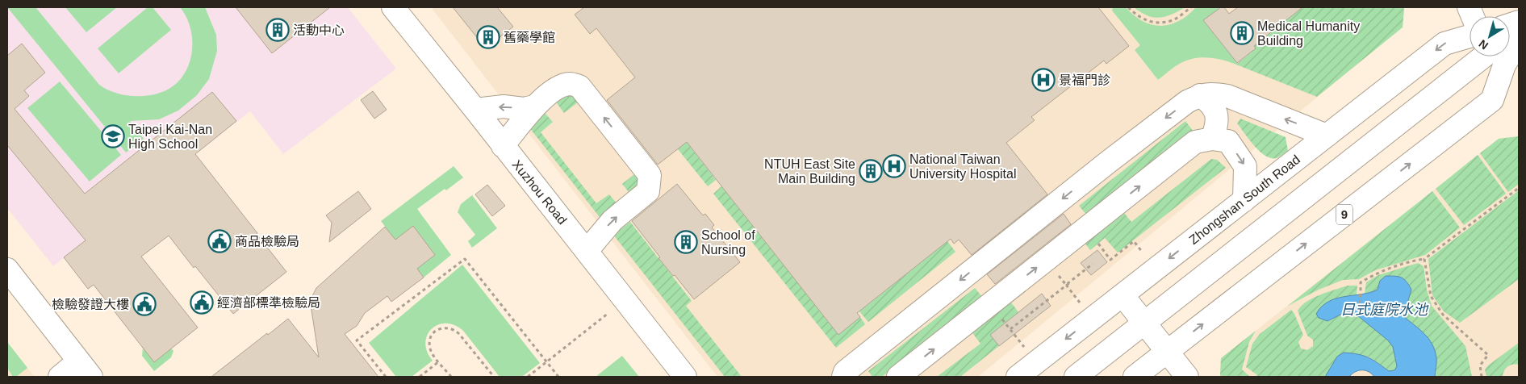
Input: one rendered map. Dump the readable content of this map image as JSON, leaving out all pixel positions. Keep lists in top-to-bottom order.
{
  "streets": {
    "main road": ["Xuzhou Road", "Zhongshan South Road", "9"]
  },
  "water": ["日式庭院水池"],
  "places": {
    "building": [
      "活動中心",
      "Medical Humanity Building",
      "舊藥學館",
      "NTUH East Site Main Building",
      "School of Nursing"
    ],
    "hospital": ["景福門診", "National Taiwan University Hospital"],
    "school or university": ["Taipei Kai-Nan High School"],
    "public building": ["商品檢驗局", "經濟部標準檢驗局", "檢驗發證大樓"]
  },
  "north": "bottom left"
}
